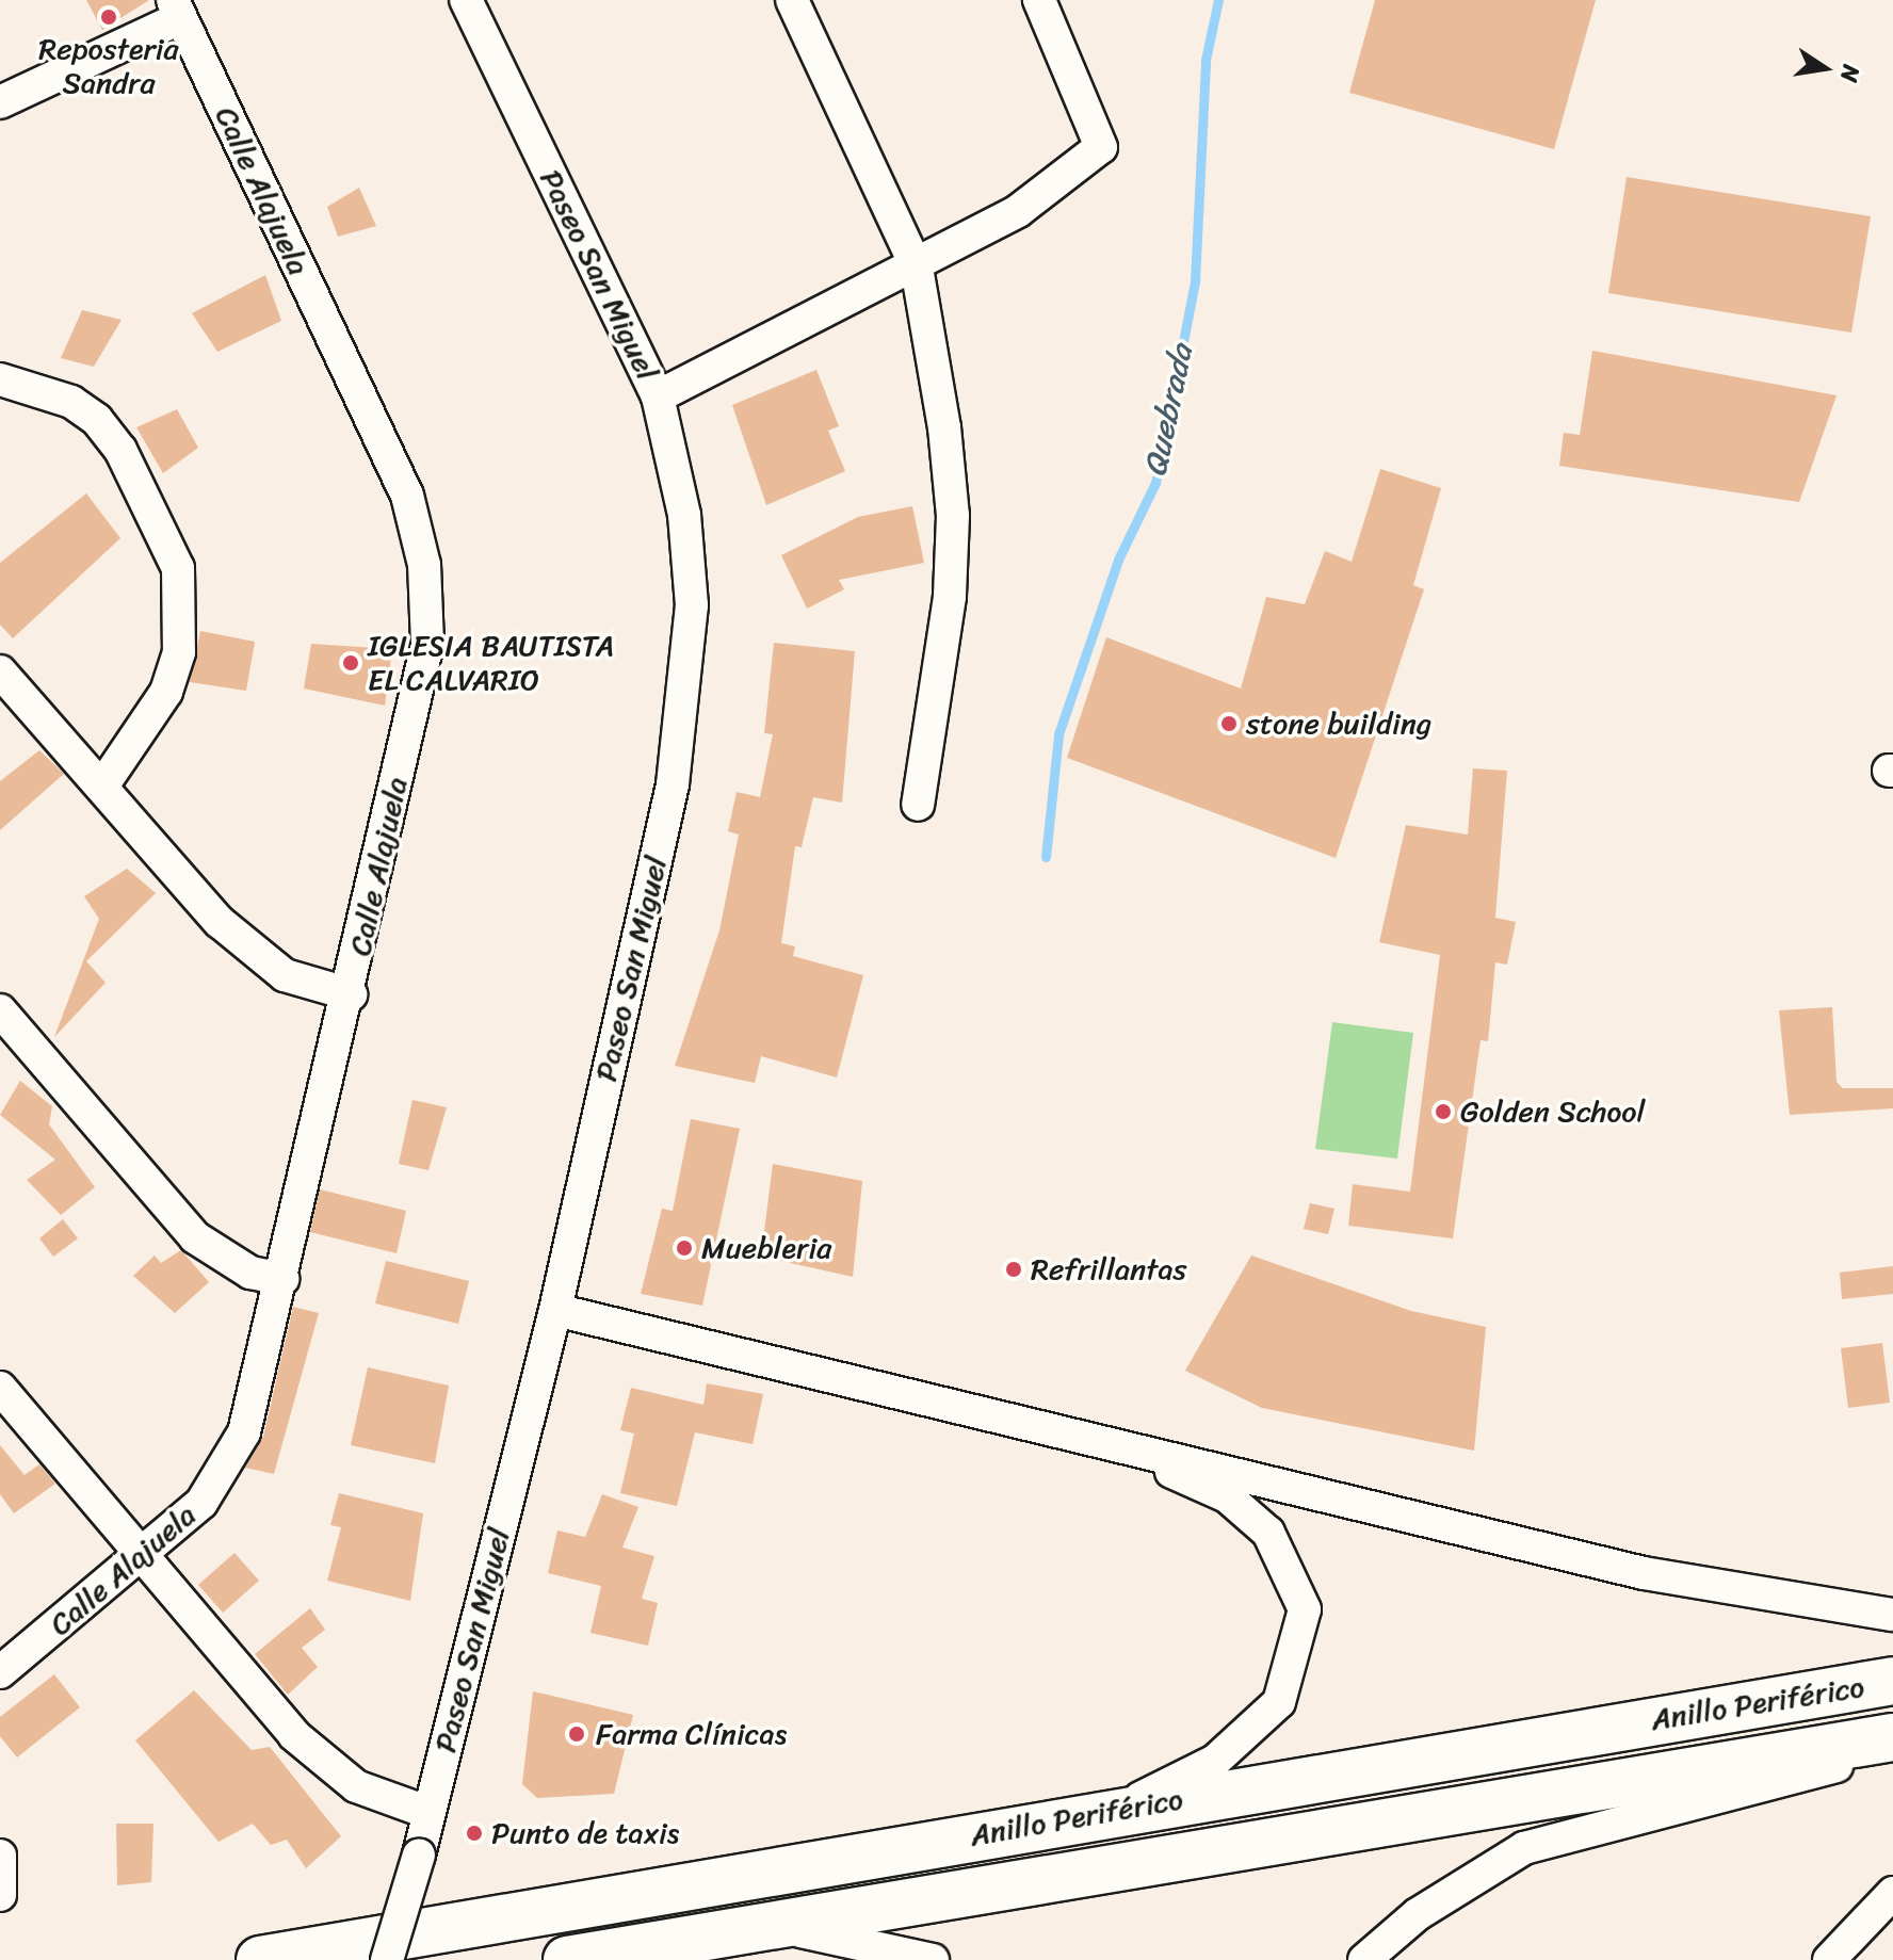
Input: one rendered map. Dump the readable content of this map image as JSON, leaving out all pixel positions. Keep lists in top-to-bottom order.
{
  "streets": {
    "highway": ["Anillo Periférico"],
    "street": ["Calle Alajuela", "Paseo San Miguel"]
  },
  "water": ["Quebrada"],
  "places": [
    "Reposteria Sandra",
    "IGLESIA BAUTISTA EL CALVARIO",
    "stone building",
    "Golden School",
    "Muebleria",
    "Refrillantas",
    "Farma Clínicas",
    "Punto de taxis"
  ],
  "north": "right"
}
